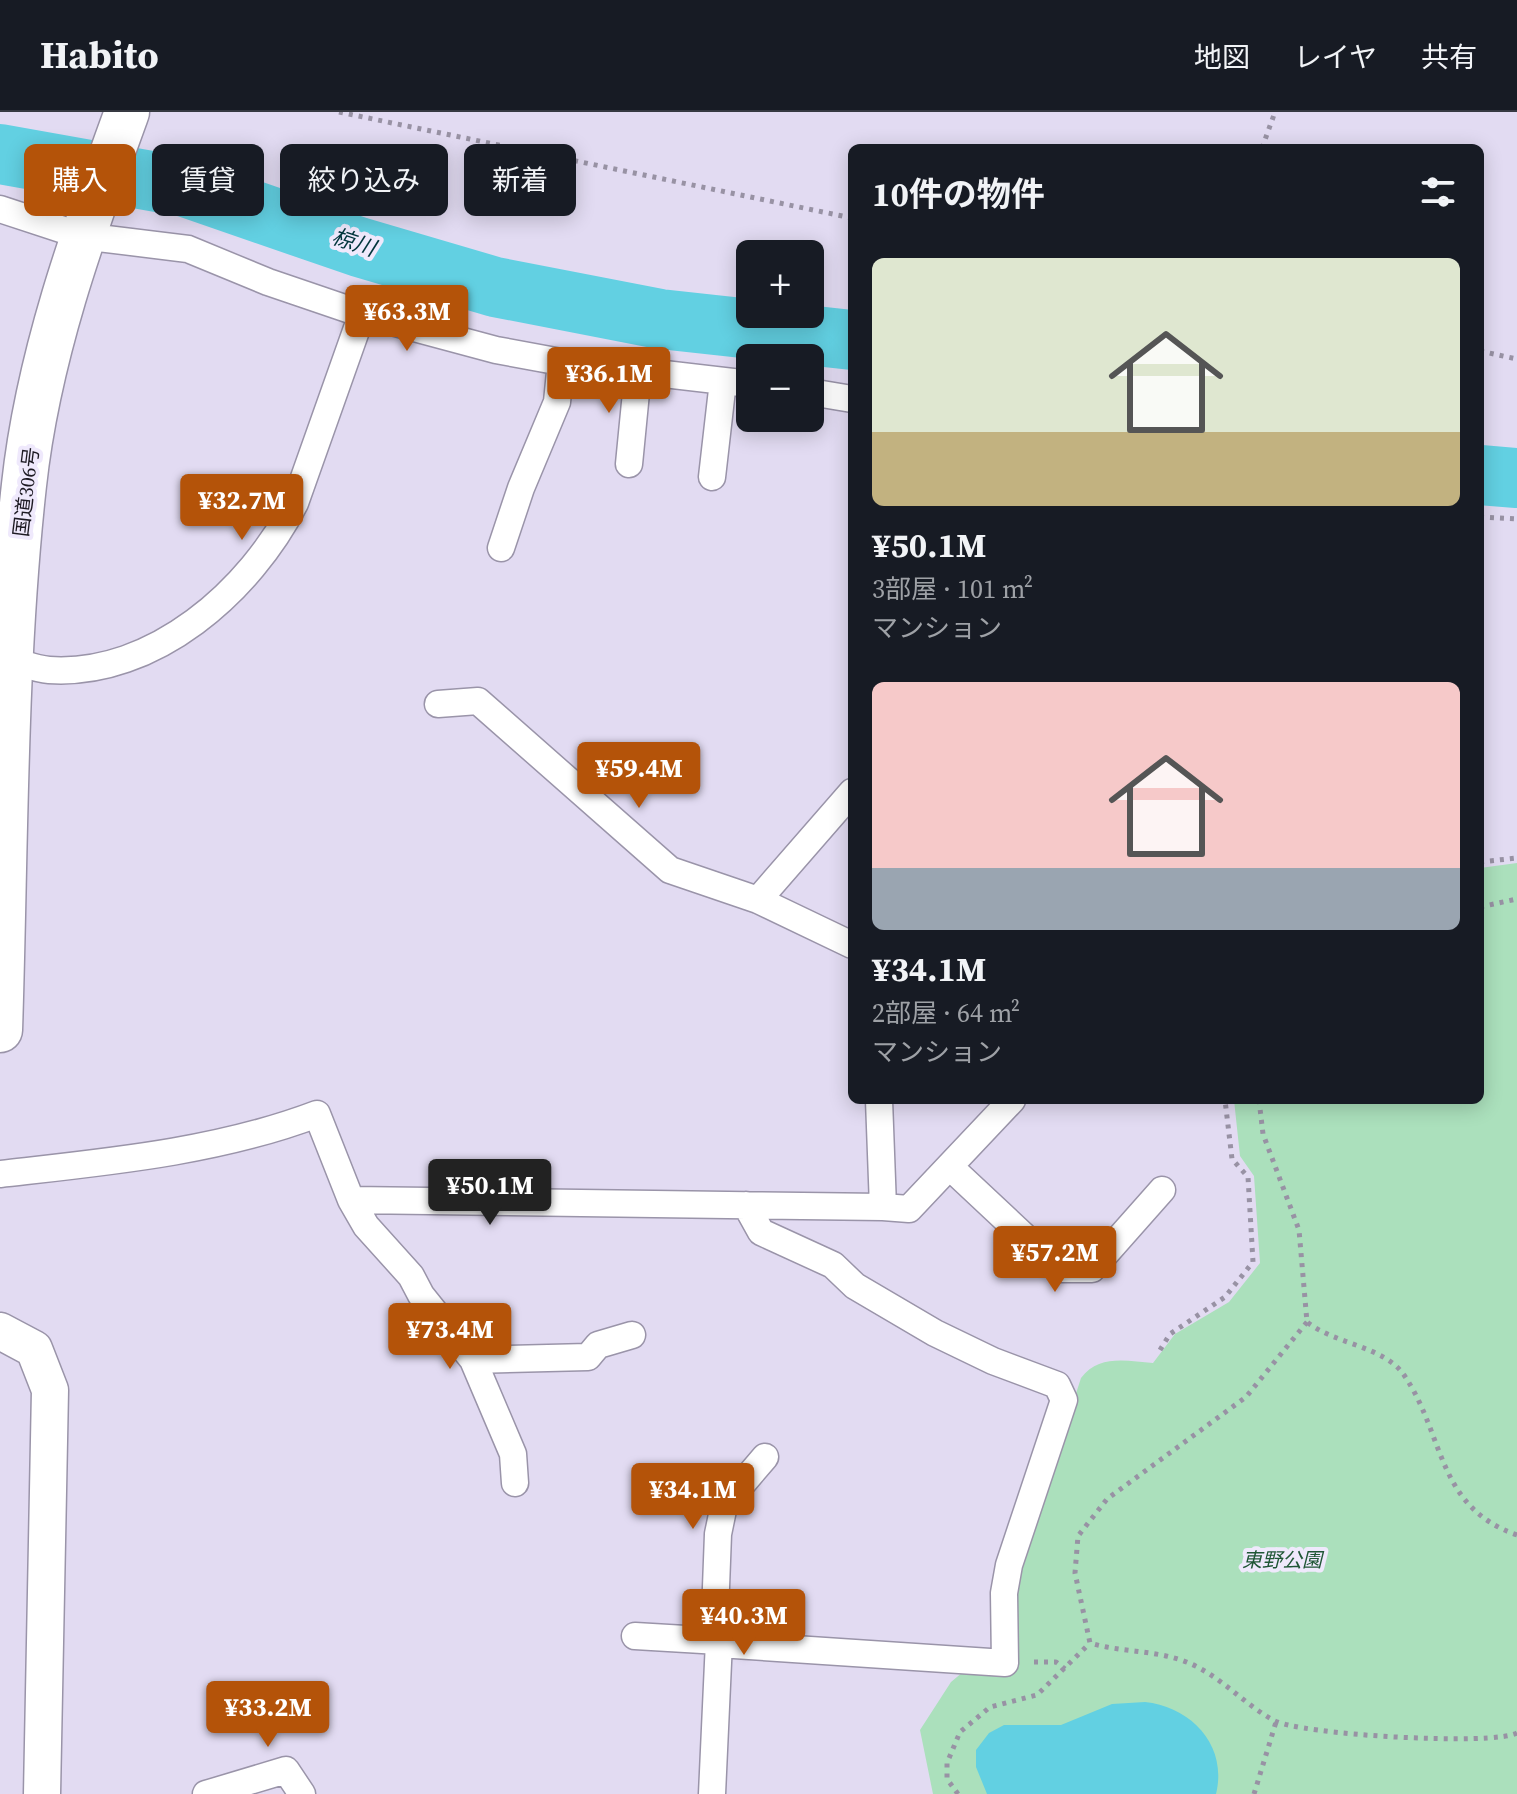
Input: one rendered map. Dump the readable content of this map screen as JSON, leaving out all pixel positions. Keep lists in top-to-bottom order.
{
  "streets": {
    "highway": ["国道306号"]
  },
  "water": ["椋川"],
  "parks": ["東野公園"],
  "page": {
    "header": "Habito",
    "nav": ["地図", "レイヤ", "共有"],
    "chip": [
      "購入",
      "賃貸",
      "絞り込み",
      "新着"
    ],
    "heading": "10件の物件",
    "map_buttons": ["+", "−"],
    "list": [
      {
        "name": "¥50.1M",
        "note": "3部屋 · 101 m² · マンション"
      },
      {
        "name": "¥34.1M",
        "note": "2部屋 · 64 m² · マンション"
      }
    ],
    "price": [
      "¥63.3M",
      "¥36.1M",
      "¥32.7M",
      "¥59.4M",
      "¥50.1M",
      "¥57.2M",
      "¥73.4M",
      "¥34.1M",
      "¥40.3M",
      "¥33.2M"
    ]
  }
}
